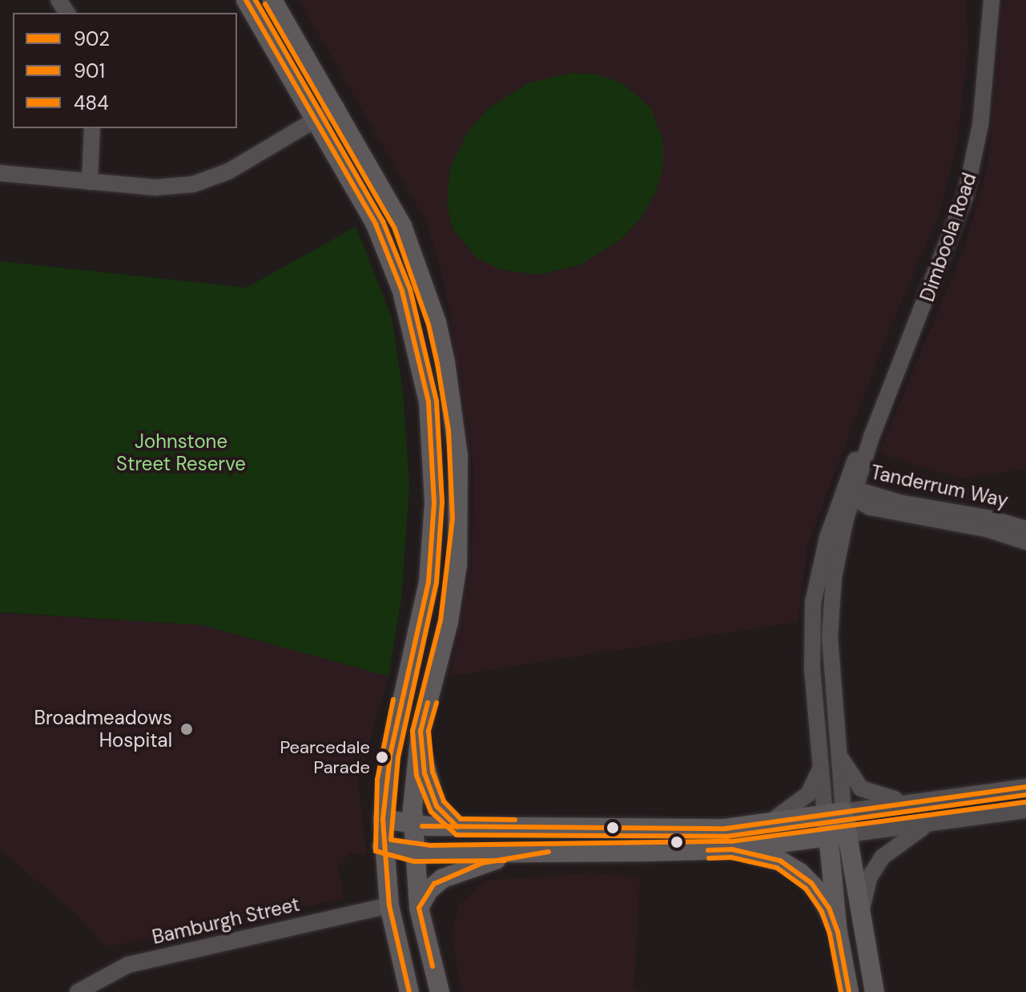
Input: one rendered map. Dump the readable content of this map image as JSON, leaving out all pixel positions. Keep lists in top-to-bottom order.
{
  "streets": {
    "main road": ["Dimboola Road"],
    "street": ["Tanderrum Way", "Bamburgh Street"]
  },
  "crossings": [
    ["Dimboola Road", "Tanderrum Way"]
  ],
  "parks": ["Johnstone Street Reserve"],
  "places": ["Broadmeadows Hospital", "Pearcedale Parade"],
  "lines": ["transit line 902", "transit line 484", "transit line 901"],
  "legend": ["902", "901", "484"]
}
